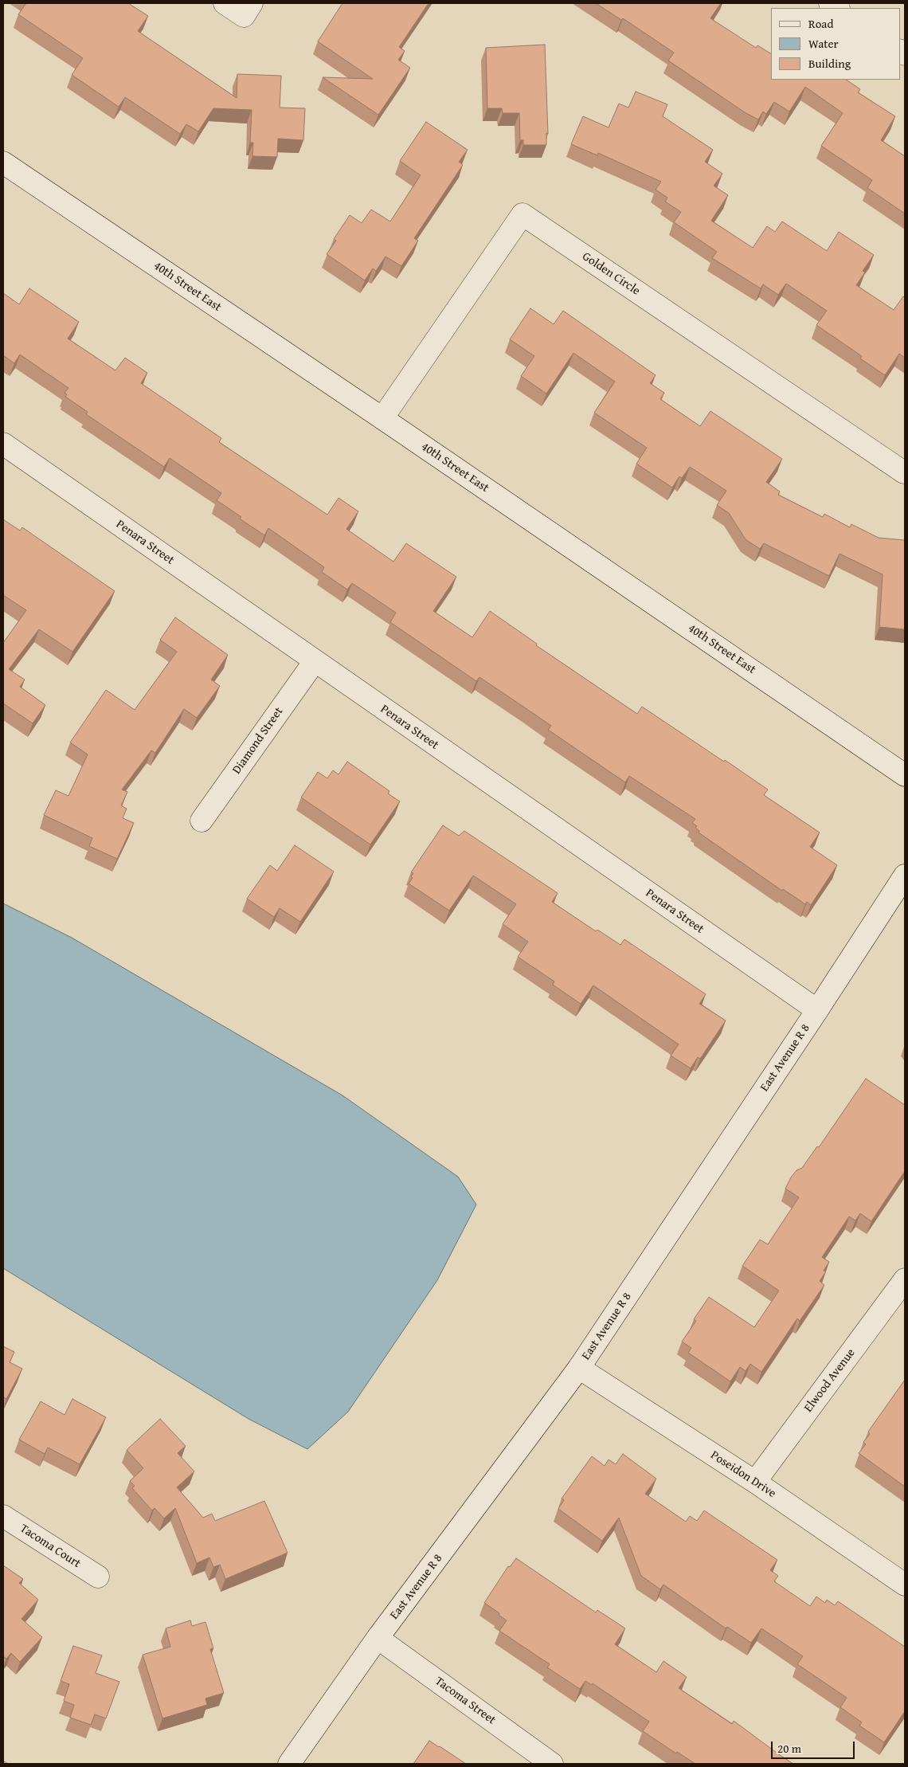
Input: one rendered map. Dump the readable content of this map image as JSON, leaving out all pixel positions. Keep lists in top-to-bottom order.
{
  "streets": {
    "street": [
      "Golden Circle",
      "40th Street East",
      "Penara Street",
      "Diamond Street",
      "East Avenue R 8",
      "Elwood Avenue",
      "Poseidon Drive",
      "Tacoma Court",
      "Tacoma Street"
    ]
  },
  "crossings": [
    ["Golden Circle", "40th Street East"],
    ["Penara Street", "Diamond Street"],
    ["Penara Street", "East Avenue R 8"],
    ["East Avenue R 8", "Poseidon Drive"],
    ["East Avenue R 8", "Tacoma Street"],
    ["Elwood Avenue", "Poseidon Drive"]
  ],
  "legend": ["Road", "Water", "Building"],
  "scale_bar": "20 m"
}
